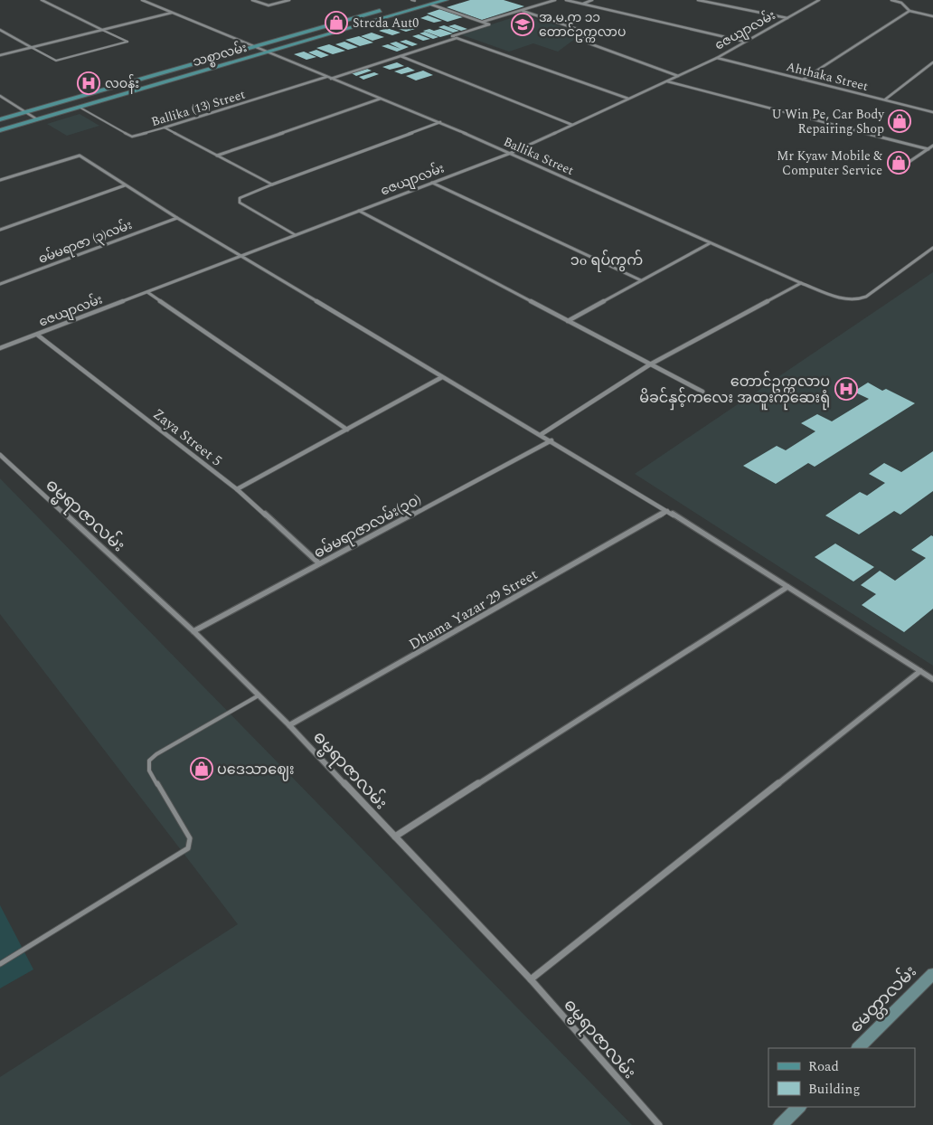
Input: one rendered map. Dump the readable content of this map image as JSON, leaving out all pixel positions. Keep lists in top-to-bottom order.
{
  "streets": {
    "main road": ["သစ္စာလမ်း", "မေတ္တာလမ်း"],
    "street": [
      "ဇေယျာလမ်း",
      "Ahthaka Street",
      "Ballika (13) Street",
      "Ballika Street",
      "ဓမ်မရာဇာ (၃)လမ်း",
      "Zaya Street 5",
      "ဓမ္မရာဇာလမ်း",
      "ဓမ်မရာဇာလမ်း(၃၀)",
      "Dhama Yazar 29 Street"
    ]
  },
  "crossings": [
    ["ဇေယျာလမ်း", "Ahthaka Street"],
    ["ဇေယျာလမ်း", "Ballika Street"],
    ["ဇေယျာလမ်း", "Zaya Street 5"],
    ["သစ္စာလမ်း", "Ballika (13) Street"],
    ["သစ္စာလမ်း", "Ballika Street"],
    ["Ballika (13) Street", "Ballika Street"],
    ["Zaya Street 5", "ဓမ်မရာဇာလမ်း(၃၀)"],
    ["ဓမ္မရာဇာလမ်း", "ဓမ်မရာဇာလမ်း(၃၀)"],
    ["ဓမ္မရာဇာလမ်း", "Dhama Yazar 29 Street"]
  ],
  "districts": ["၁o ရပ်ကွက်"],
  "places": {
    "shop": [
      "Strcda Aut0",
      "U Win Pe, Car Body Repairing Shop",
      "Mr Kyaw Mobile & Computer Service",
      "ပဒေသာဈေး"
    ],
    "school or university": ["အ.မ.က ၁၁ တောင်ဥက္ကလာပ"],
    "hospital": ["လဝန်း", "တောင်ဥက္ကလာပ မိခင်နှင့်ကလေး အထူးကုဆေးရုံ"]
  },
  "legend": ["Road", "Building"]
}
